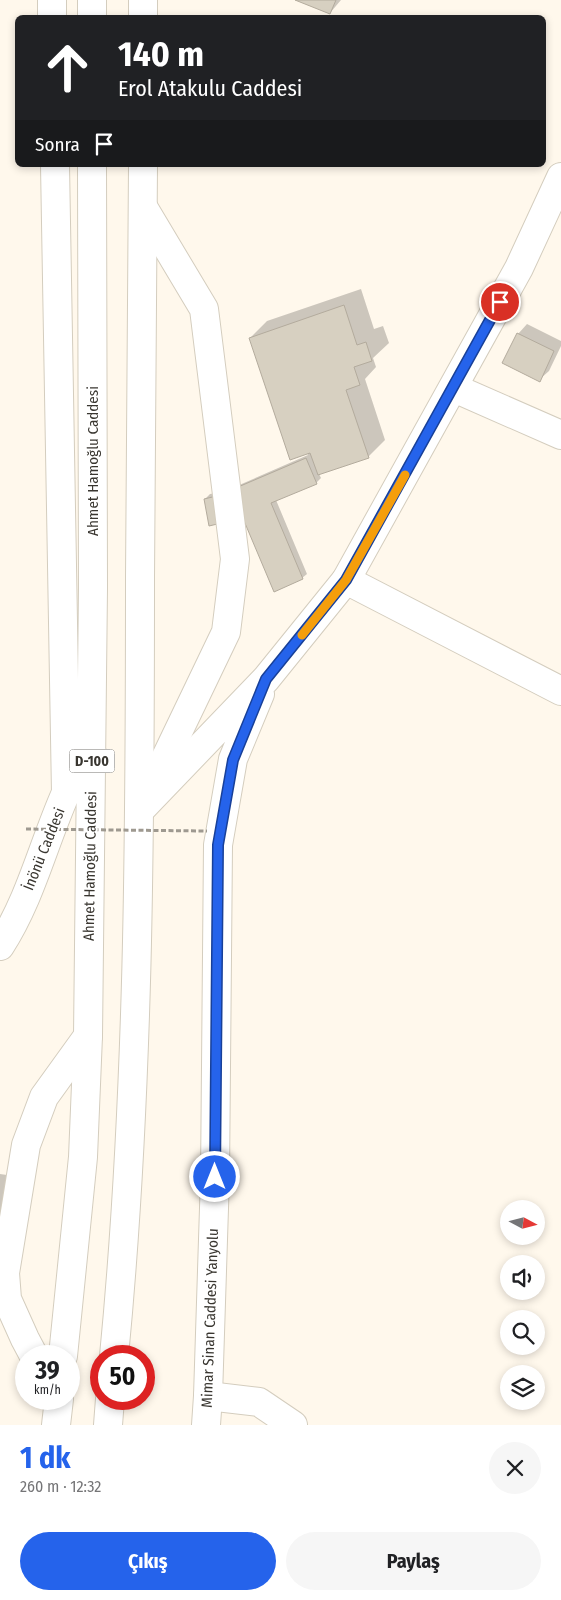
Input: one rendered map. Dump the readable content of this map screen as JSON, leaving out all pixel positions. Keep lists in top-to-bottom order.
{
  "streets": {
    "main road": [
      "Ahmet Hamoğlu Caddesi",
      "D-100",
      "İnönü Caddesi",
      "Mimar Sinan Caddesi Yanyolu"
    ]
  },
  "crossings": [
    ["Ahmet Hamoğlu Caddesi", "İnönü Caddesi"]
  ],
  "north": "right",
  "page": {
    "turn": ["140 m", "Erol Atakulu Caddesi"],
    "then": "Sonra",
    "speed": "39 km/h",
    "limit": "50",
    "heading": ["1 dk", "260 m · 12:32"],
    "buttons": ["Çıkış", "Paylaş"]
  }
}
